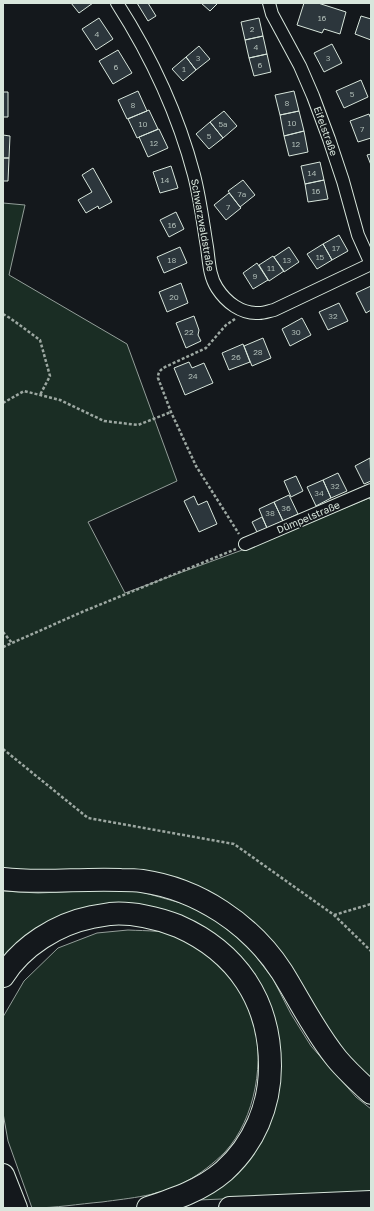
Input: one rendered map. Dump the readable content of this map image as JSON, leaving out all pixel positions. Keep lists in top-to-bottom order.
{
  "streets": {
    "street": ["Eifelstraße", "Schwarzwaldstraße", "Dümpelstraße"]
  },
  "crossings": [
    ["Eifelstraße", "Schwarzwaldstraße"]
  ],
  "house_numbers": [
    "16",
    "2",
    "4",
    "4",
    "3",
    "3",
    "6",
    "6",
    "1",
    "5",
    "8",
    "8",
    "10",
    "10",
    "5a",
    "7",
    "5",
    "12",
    "12",
    "14",
    "14",
    "16",
    "7a",
    "7",
    "16",
    "17",
    "15",
    "18",
    "13",
    "11",
    "9",
    "20",
    "32",
    "22",
    "30",
    "28",
    "26",
    "24",
    "32",
    "34",
    "36",
    "38"
  ]
}
